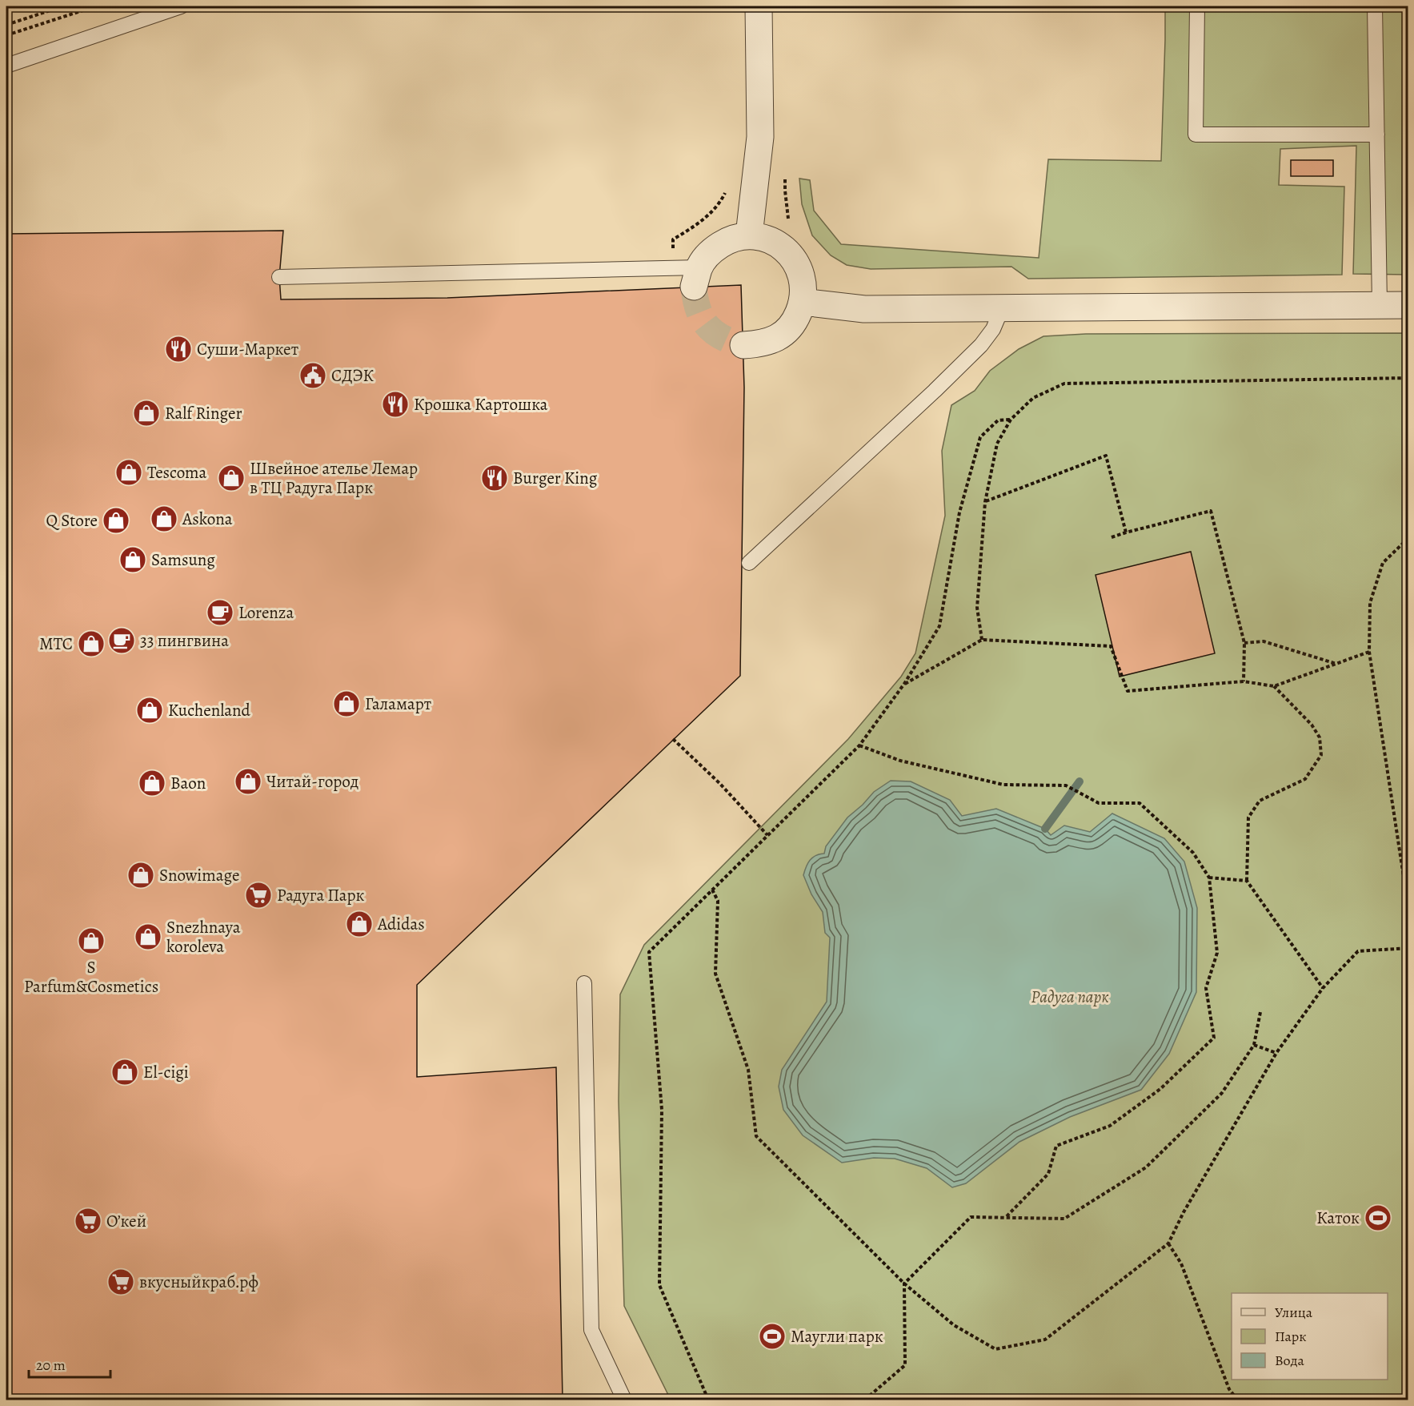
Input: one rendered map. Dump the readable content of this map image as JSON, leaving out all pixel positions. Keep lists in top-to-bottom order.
{
  "parks": ["Радуга парк"],
  "places": {
    "restaurant": ["Суши-Маркет", "Крошка Картошка", "Burger King"],
    "public building": ["СДЭК"],
    "shop": [
      "Ralf Ringer",
      "Tescoma",
      "Швейное ателье Лемар в ТЦ Радуга Парк",
      "Askona",
      "Q Store",
      "Samsung",
      "МТС",
      "Галамарт",
      "Kuchenland",
      "Читай-город",
      "Baon",
      "Snowimage",
      "Adidas",
      "Snezhnaya koroleva",
      "S Parfum&Cosmetics",
      "El-cigi"
    ],
    "cafe": ["Lorenza", "33 пингвина"],
    "supermarket": ["Радуга Парк", "О’кей", "вкусныйкраб.рф"],
    "sports": ["Каток", "Маугли парк"]
  },
  "legend": ["Улица", "Парк", "Вода"],
  "scale_bar": "20 m"
}
